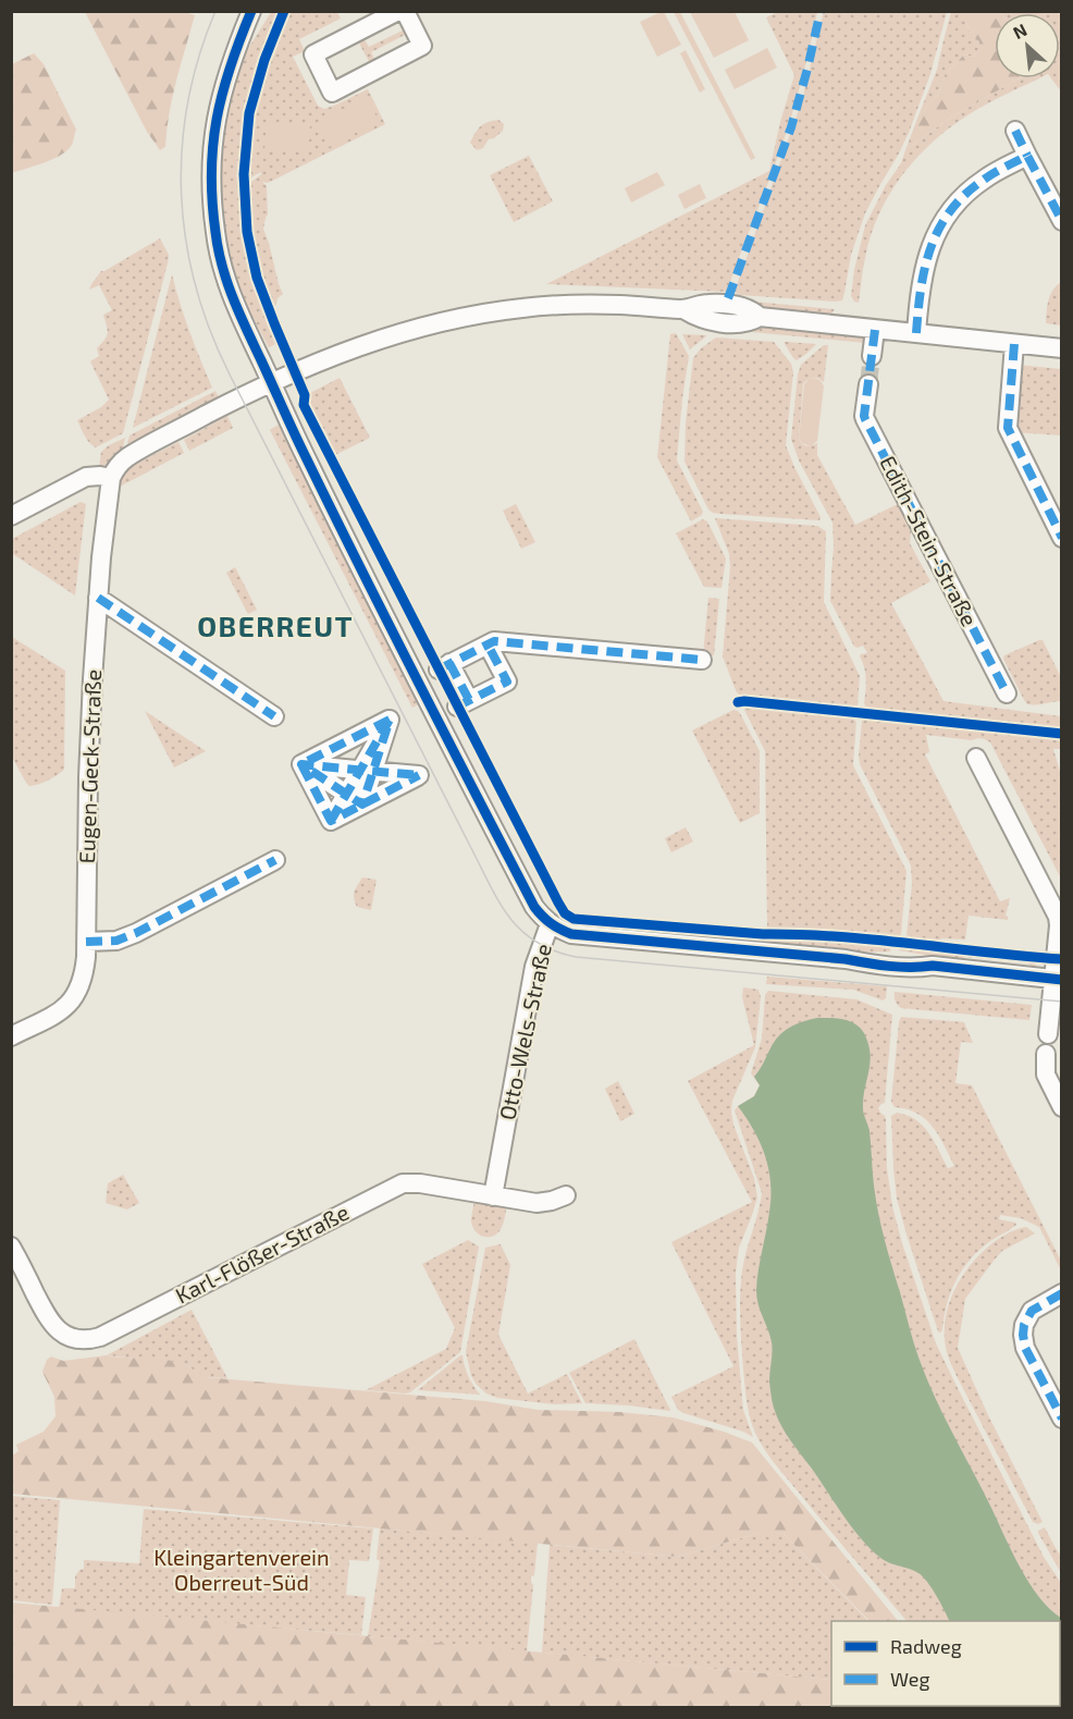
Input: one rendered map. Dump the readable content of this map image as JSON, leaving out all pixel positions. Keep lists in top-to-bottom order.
{
  "streets": {
    "street": [
      "Edith-Stein-Straße",
      "Eugen-Geck-Straße",
      "Otto-Wels-Straße",
      "Karl-Flößer-Straße"
    ]
  },
  "crossings": [
    ["Eugen-Geck-Straße", "Otto-Wels-Straße"],
    ["Otto-Wels-Straße", "Karl-Flößer-Straße"]
  ],
  "districts": ["OBERREUT"],
  "parks": ["Kleingartenverein Oberreut-Süd"],
  "legend": ["Radweg", "Weg"],
  "north": "top left"
}
